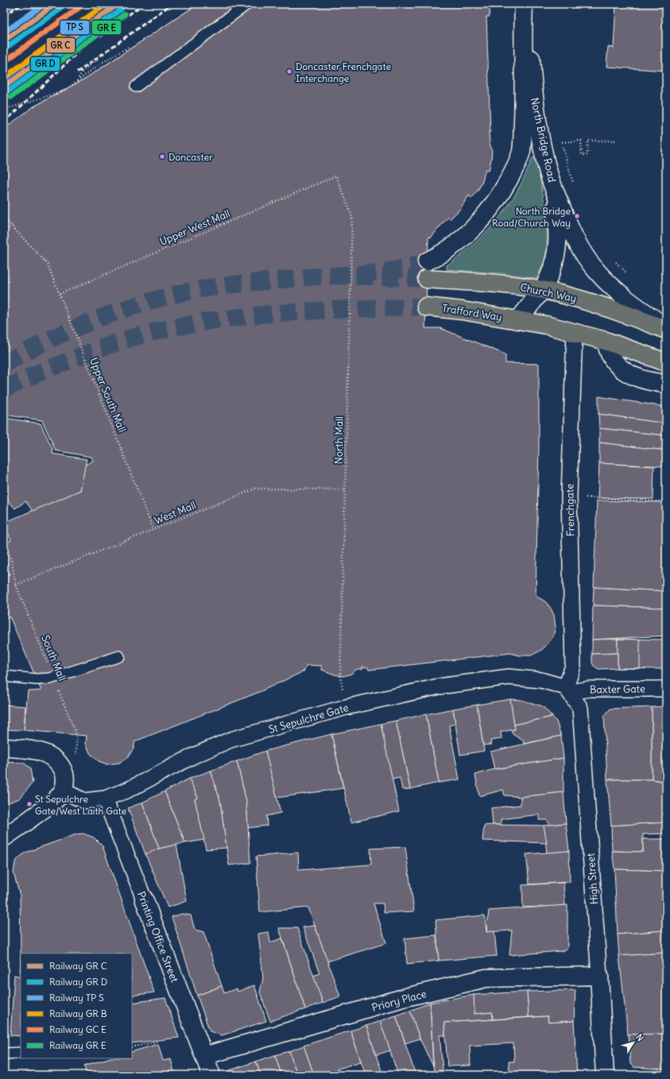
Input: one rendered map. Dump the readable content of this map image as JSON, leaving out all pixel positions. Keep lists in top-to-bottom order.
{
  "streets": {
    "highway": ["Church Way", "Trafford Way"],
    "street": [
      "North Bridge Road",
      "Frenchgate",
      "Baxter Gate",
      "St Sepulchre Gate",
      "High Street",
      "Printing Office Street",
      "Priory Place"
    ],
    "path": [
      "Upper West Mall",
      "Upper South Mall",
      "North Mall",
      "West Mall",
      "South Mall"
    ]
  },
  "crossings": [
    ["Upper West Mall", "Upper South Mall"],
    ["Upper West Mall", "North Mall"],
    ["Upper South Mall", "West Mall"],
    ["North Mall", "West Mall"],
    ["North Mall", "St Sepulchre Gate"],
    ["Frenchgate", "Baxter Gate"],
    ["Frenchgate", "St Sepulchre Gate"],
    ["Frenchgate", "High Street"],
    ["West Mall", "South Mall"],
    ["South Mall", "St Sepulchre Gate"],
    ["Baxter Gate", "St Sepulchre Gate"],
    ["Baxter Gate", "High Street"],
    ["St Sepulchre Gate", "High Street"],
    ["St Sepulchre Gate", "Printing Office Street"],
    ["High Street", "Priory Place"],
    ["Printing Office Street", "Priory Place"]
  ],
  "places": [
    "Doncaster Frenchgate Interchange",
    "Doncaster",
    "North Bridge Road/Church Way",
    "St Sepulchre Gate/West Laith Gate"
  ],
  "legend": [
    "Railway GR C",
    "Railway GR D",
    "Railway TP S",
    "Railway GR B",
    "Railway GC E",
    "Railway GR E"
  ],
  "north": "top right"
}
